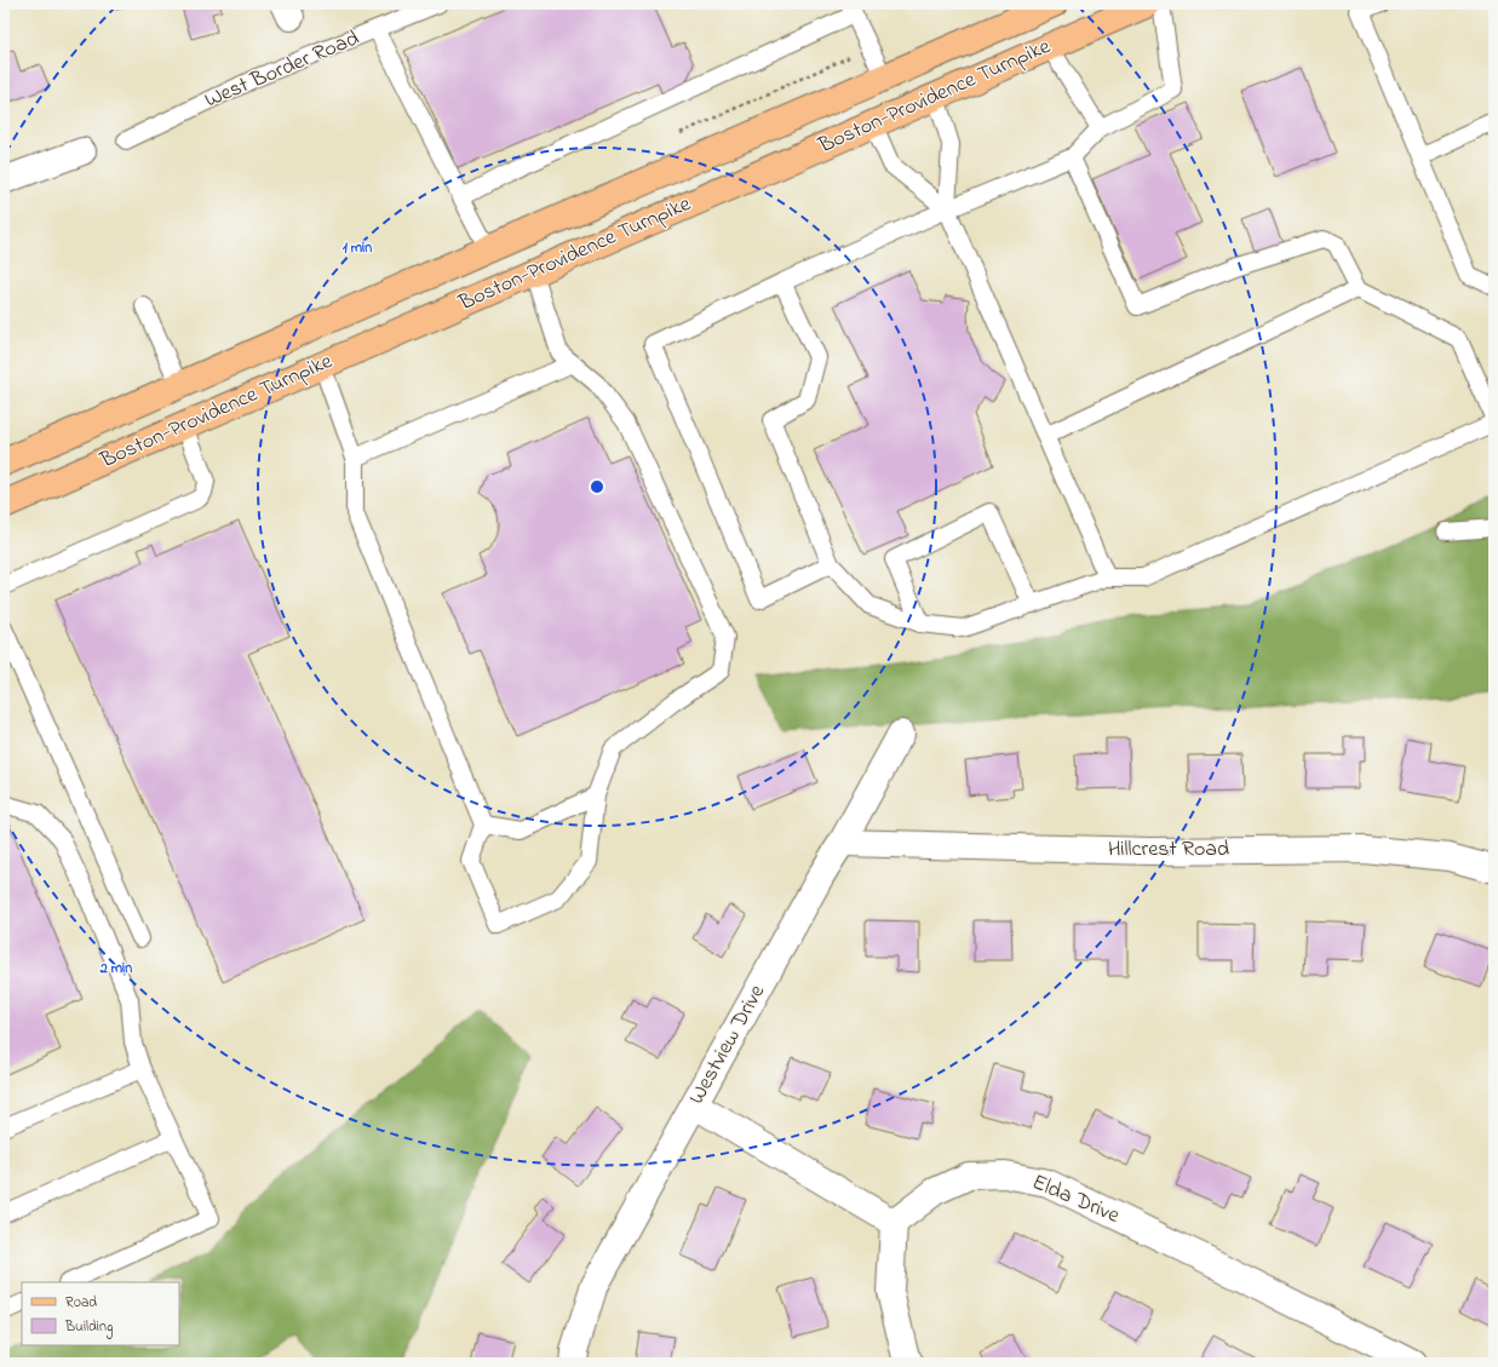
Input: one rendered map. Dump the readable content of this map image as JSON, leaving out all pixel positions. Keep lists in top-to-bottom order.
{
  "streets": {
    "main road": ["Boston-Providence Turnpike"],
    "street": ["Hillcrest Road", "Westview Drive", "Elda Drive"],
    "lane": ["West Border Road"]
  },
  "crossings": [
    ["Hillcrest Road", "Westview Drive"]
  ],
  "legend": ["Road", "Building"],
  "rings": ["1 min", "2 min"]
}
